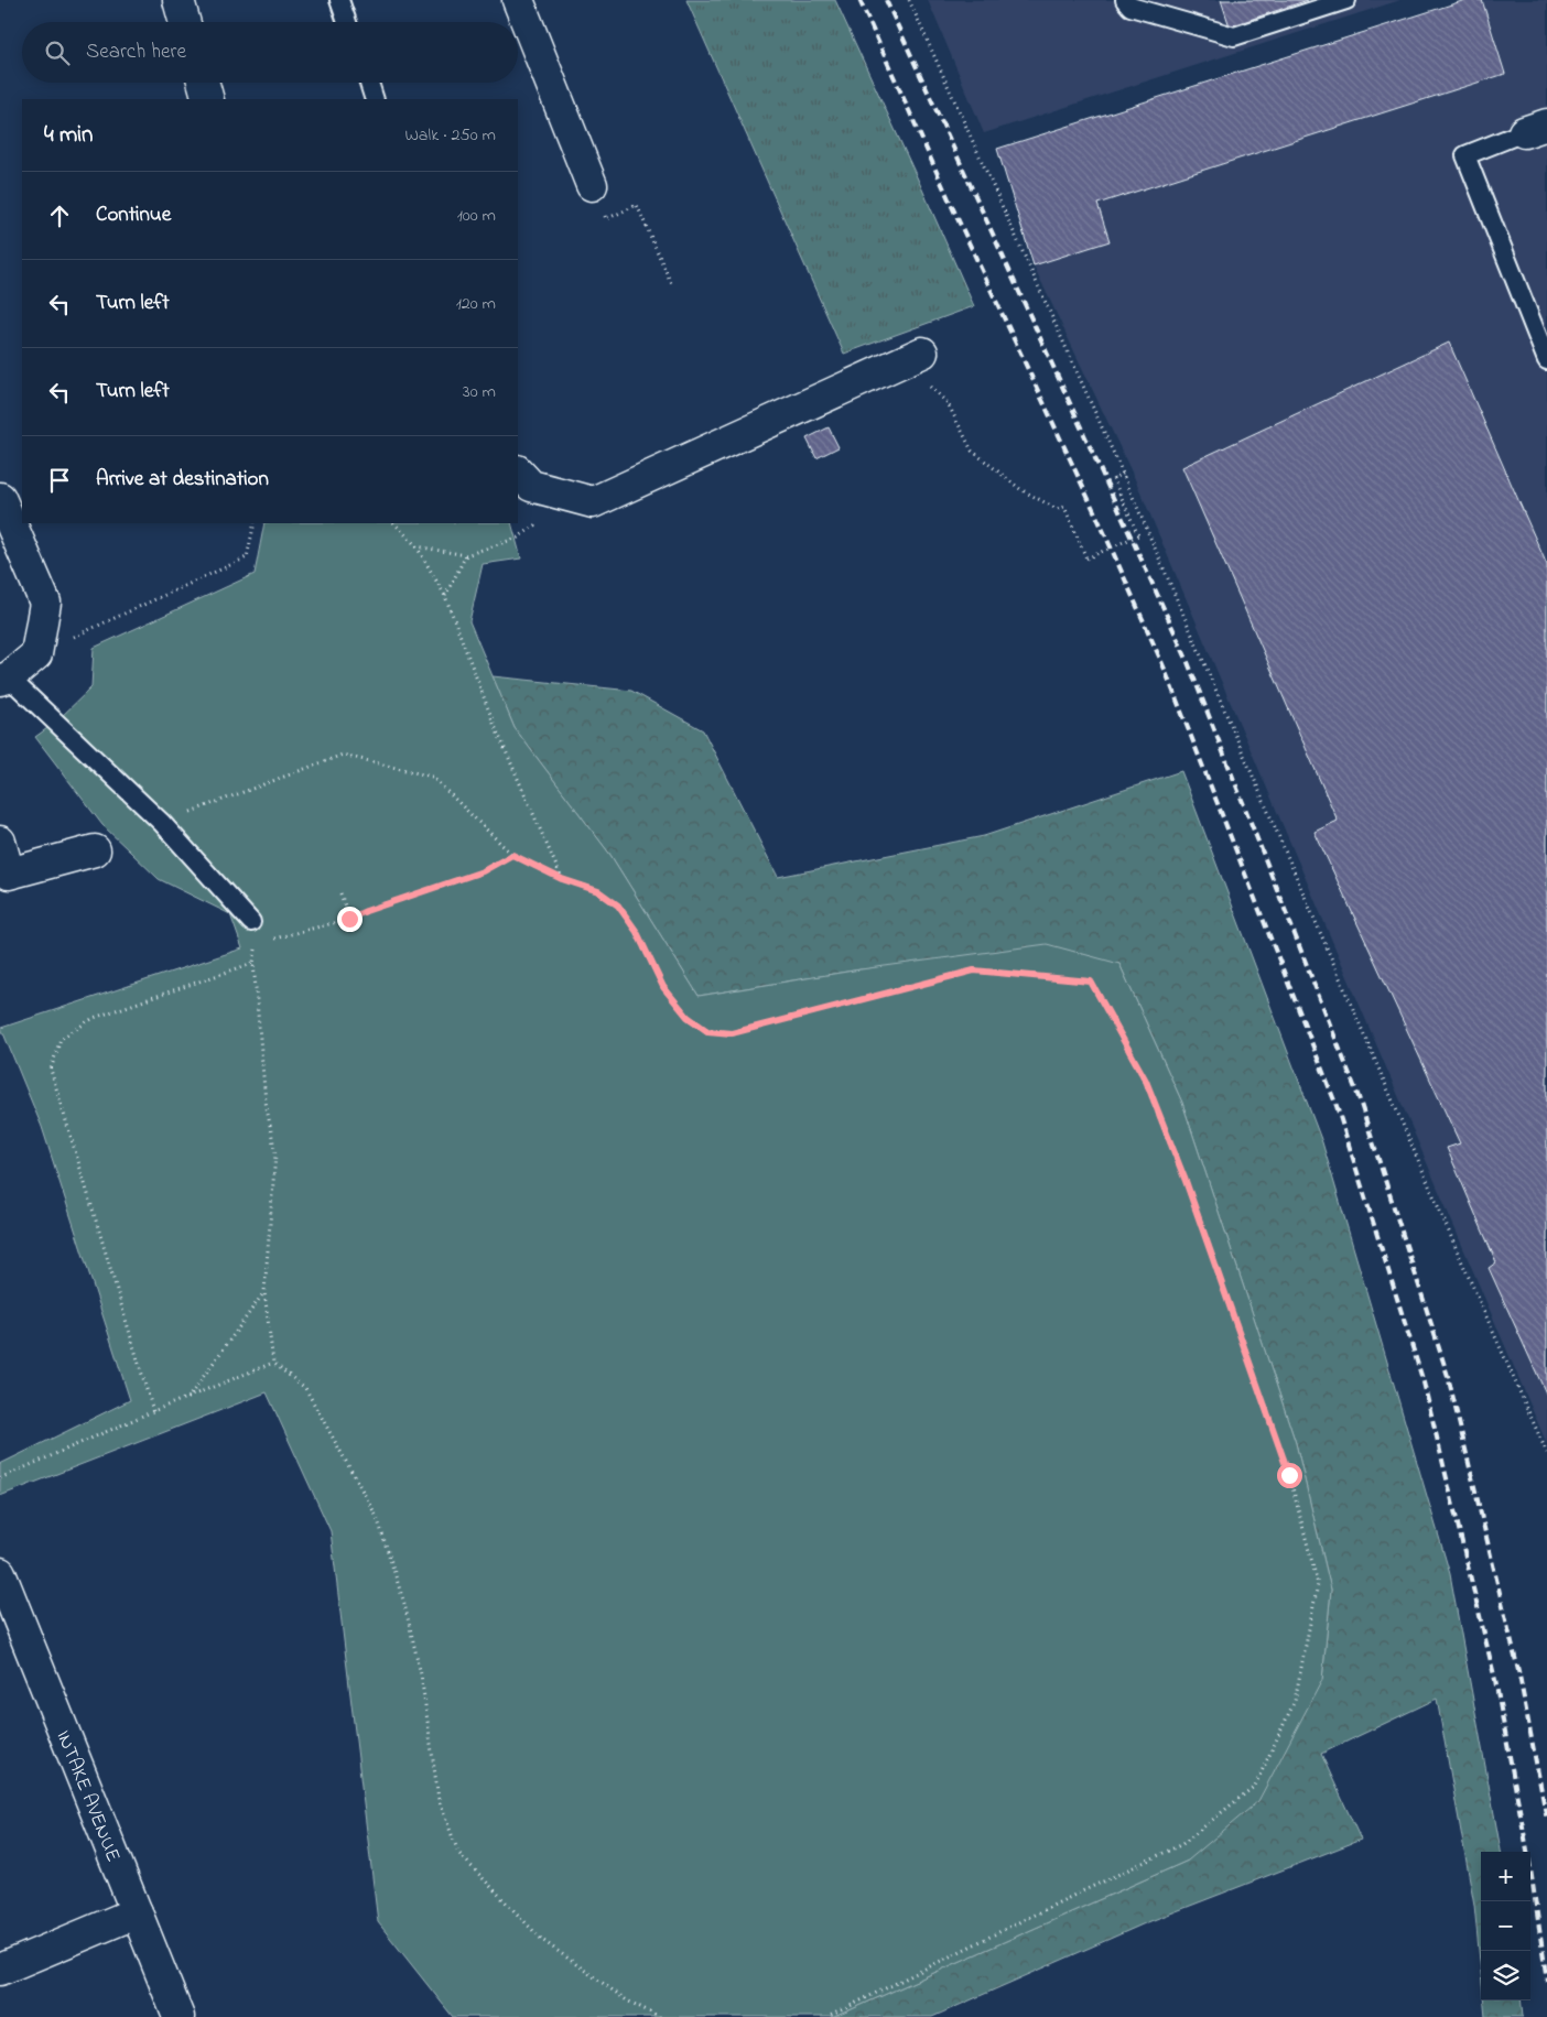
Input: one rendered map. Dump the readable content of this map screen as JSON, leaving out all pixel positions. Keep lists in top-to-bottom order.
{
  "streets": {
    "street": ["INTAKE AVENUE"]
  },
  "page": {
    "search": "Search here",
    "heading": ["4 min", "Walk · 250 m"],
    "list": [
      ["Continue", "100 m"],
      ["Turn left", "120 m"],
      ["Turn left", "30 m"],
      "Arrive at destination"
    ],
    "map_buttons": ["+", "−"]
  }
}
